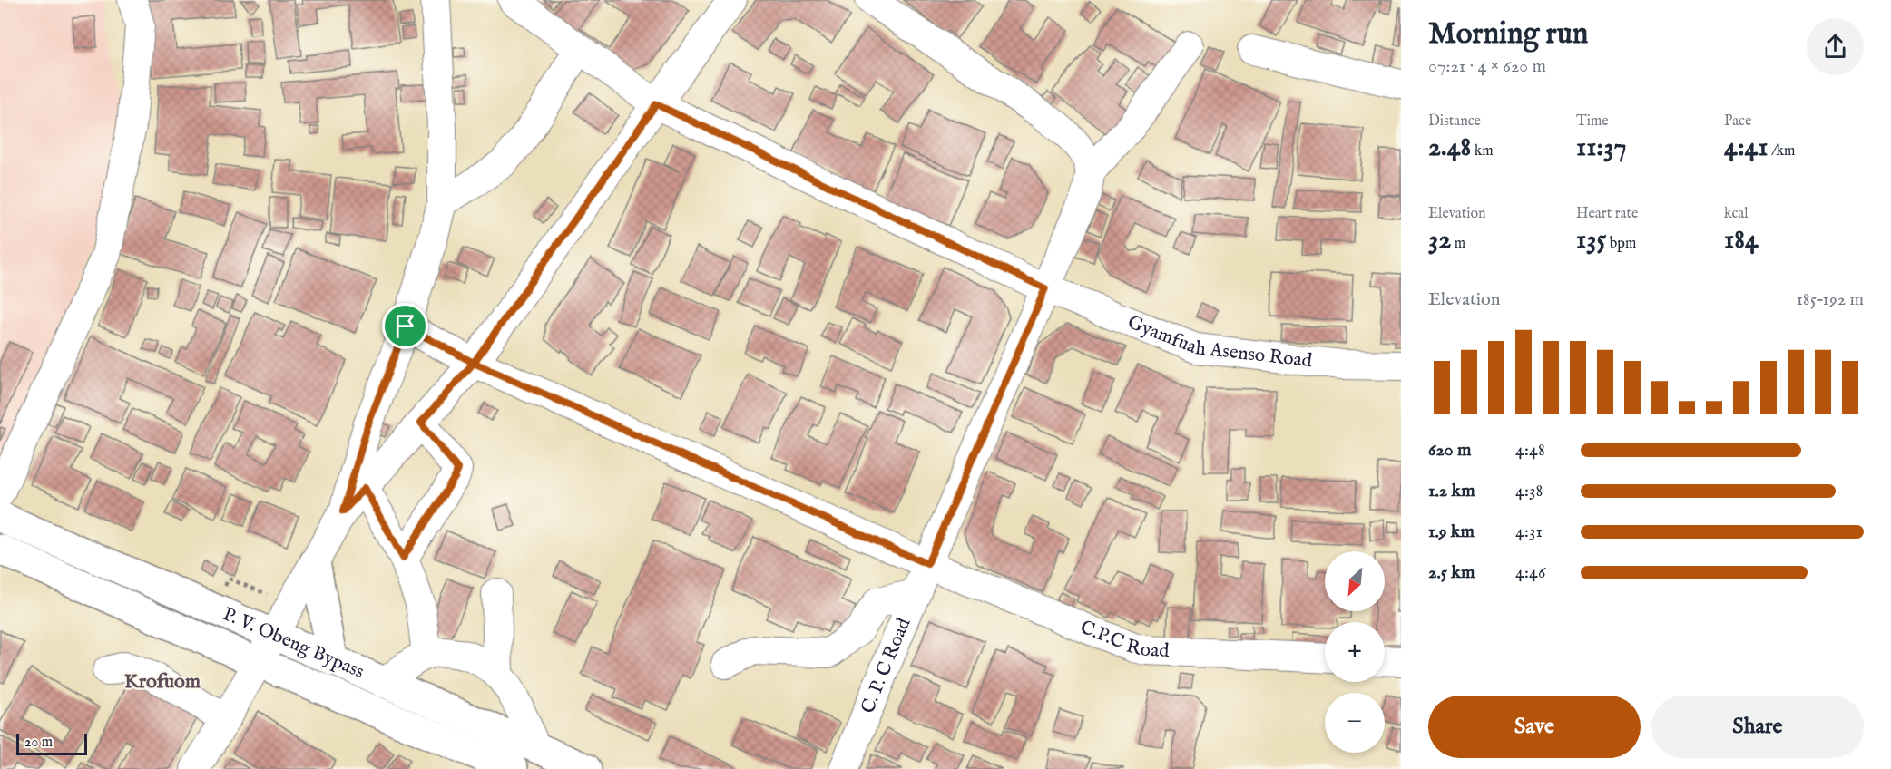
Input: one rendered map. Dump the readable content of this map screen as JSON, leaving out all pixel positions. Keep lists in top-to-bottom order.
{
  "streets": {
    "highway": ["P. V. Obeng Bypass"],
    "street": ["Gyamfuah Asenso Road", "C.P.C Road", "C. P. C Road"]
  },
  "crossings": [
    ["Gyamfuah Asenso Road", "C. P. C Road"],
    ["C.P.C Road", "C. P. C Road"]
  ],
  "districts": ["Krofuom"],
  "scale_bar": "20 m",
  "north": "bottom left",
  "page": {
    "heading": ["Morning run", "07:21 · 4 × 620 m"],
    "stats": [
      ["Distance", "2.48 km"],
      ["Time", "11:37"],
      ["Pace", "4:41 /km"],
      ["Elevation", "32 m"],
      ["Heart rate", "135 bpm"],
      ["kcal", "184"]
    ],
    "chart": ["Elevation", "185–192 m"],
    "list": [
      {
        "name": "620 m",
        "note": "4:48"
      },
      {
        "name": "1.2 km",
        "note": "4:38"
      },
      {
        "name": "1.9 km",
        "note": "4:31"
      },
      {
        "name": "2.5 km",
        "note": "4:46"
      }
    ],
    "map_buttons": ["+", "−"],
    "buttons": ["Save", "Share"],
    "scale": "20 m"
  }
}
